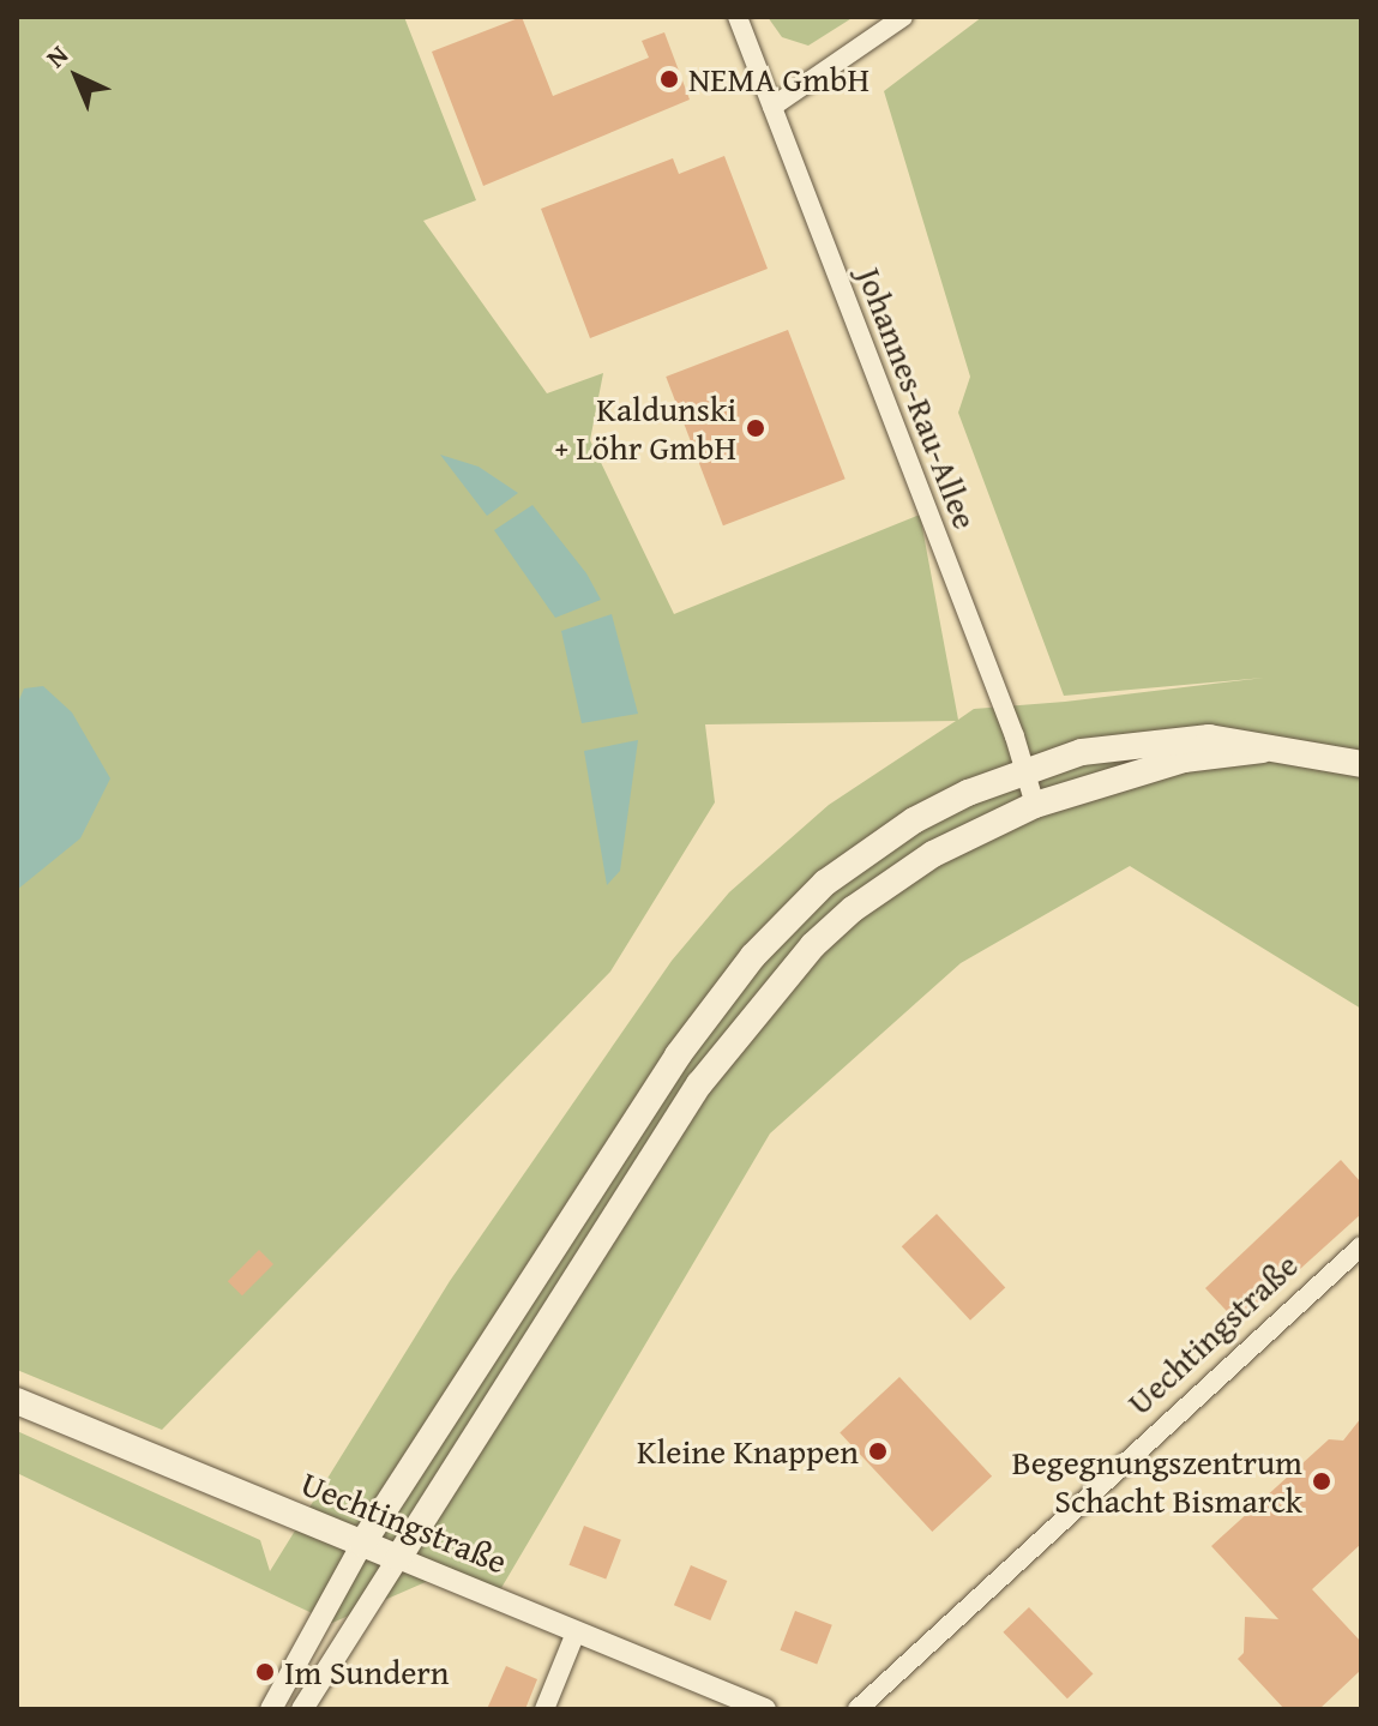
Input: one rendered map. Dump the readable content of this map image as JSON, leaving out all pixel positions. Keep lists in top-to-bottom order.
{
  "streets": {
    "main road": ["Uechtingstraße"],
    "street": ["Johannes-Rau-Allee"]
  },
  "places": [
    "NEMA GmbH",
    "Kaldunski + Löhr GmbH",
    "Kleine Knappen",
    "Begegnungszentrum Schacht Bismarck",
    "Im Sundern"
  ],
  "north": "top left"
}
